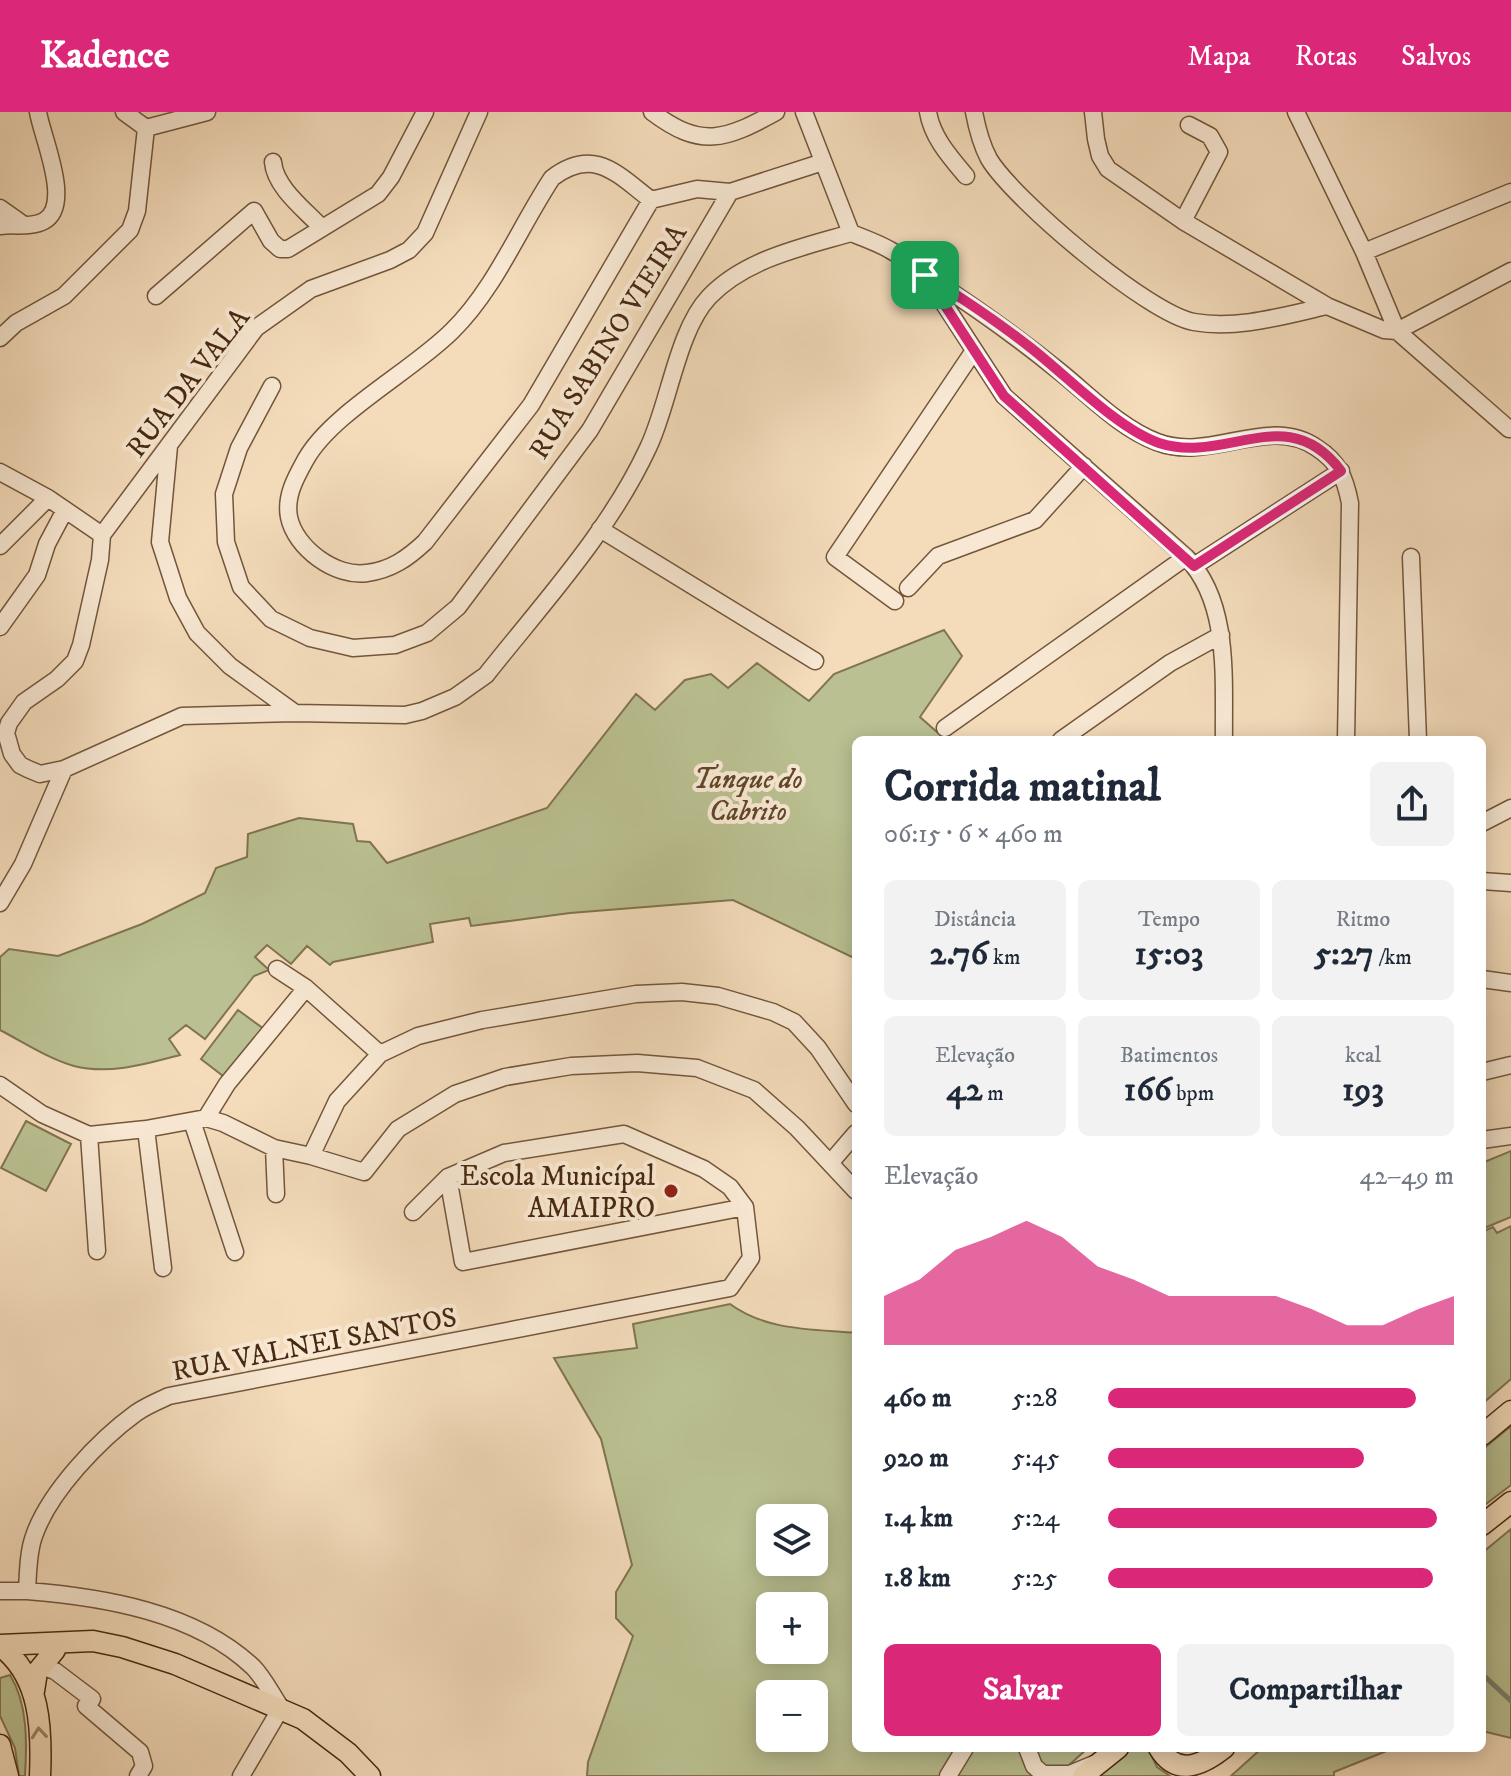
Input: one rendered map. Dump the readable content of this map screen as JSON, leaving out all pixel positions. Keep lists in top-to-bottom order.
{
  "streets": {
    "street": ["RUA SABINO VIEIRA", "RUA DA VALA", "RUA VALNEI SANTOS"]
  },
  "parks": ["Tanque do Cabrito"],
  "places": ["Escola Municípal AMAIPRO"],
  "page": {
    "header": "Kadence",
    "nav": ["Mapa", "Rotas", "Salvos"],
    "heading": ["Corrida matinal", "06:15 · 6 × 460 m"],
    "stats": [
      ["Distância", "2.76 km"],
      ["Tempo", "15:03"],
      ["Ritmo", "5:27 /km"],
      ["Elevação", "42 m"],
      ["Batimentos", "166 bpm"],
      ["kcal", "193"]
    ],
    "chart": ["Elevação", "42–49 m"],
    "list": [
      {
        "name": "460 m",
        "note": "5:28"
      },
      {
        "name": "920 m",
        "note": "5:45"
      },
      {
        "name": "1.4 km",
        "note": "5:24"
      },
      {
        "name": "1.8 km",
        "note": "5:25"
      }
    ],
    "map_buttons": ["+", "−"],
    "buttons": ["Salvar", "Compartilhar"]
  }
}
